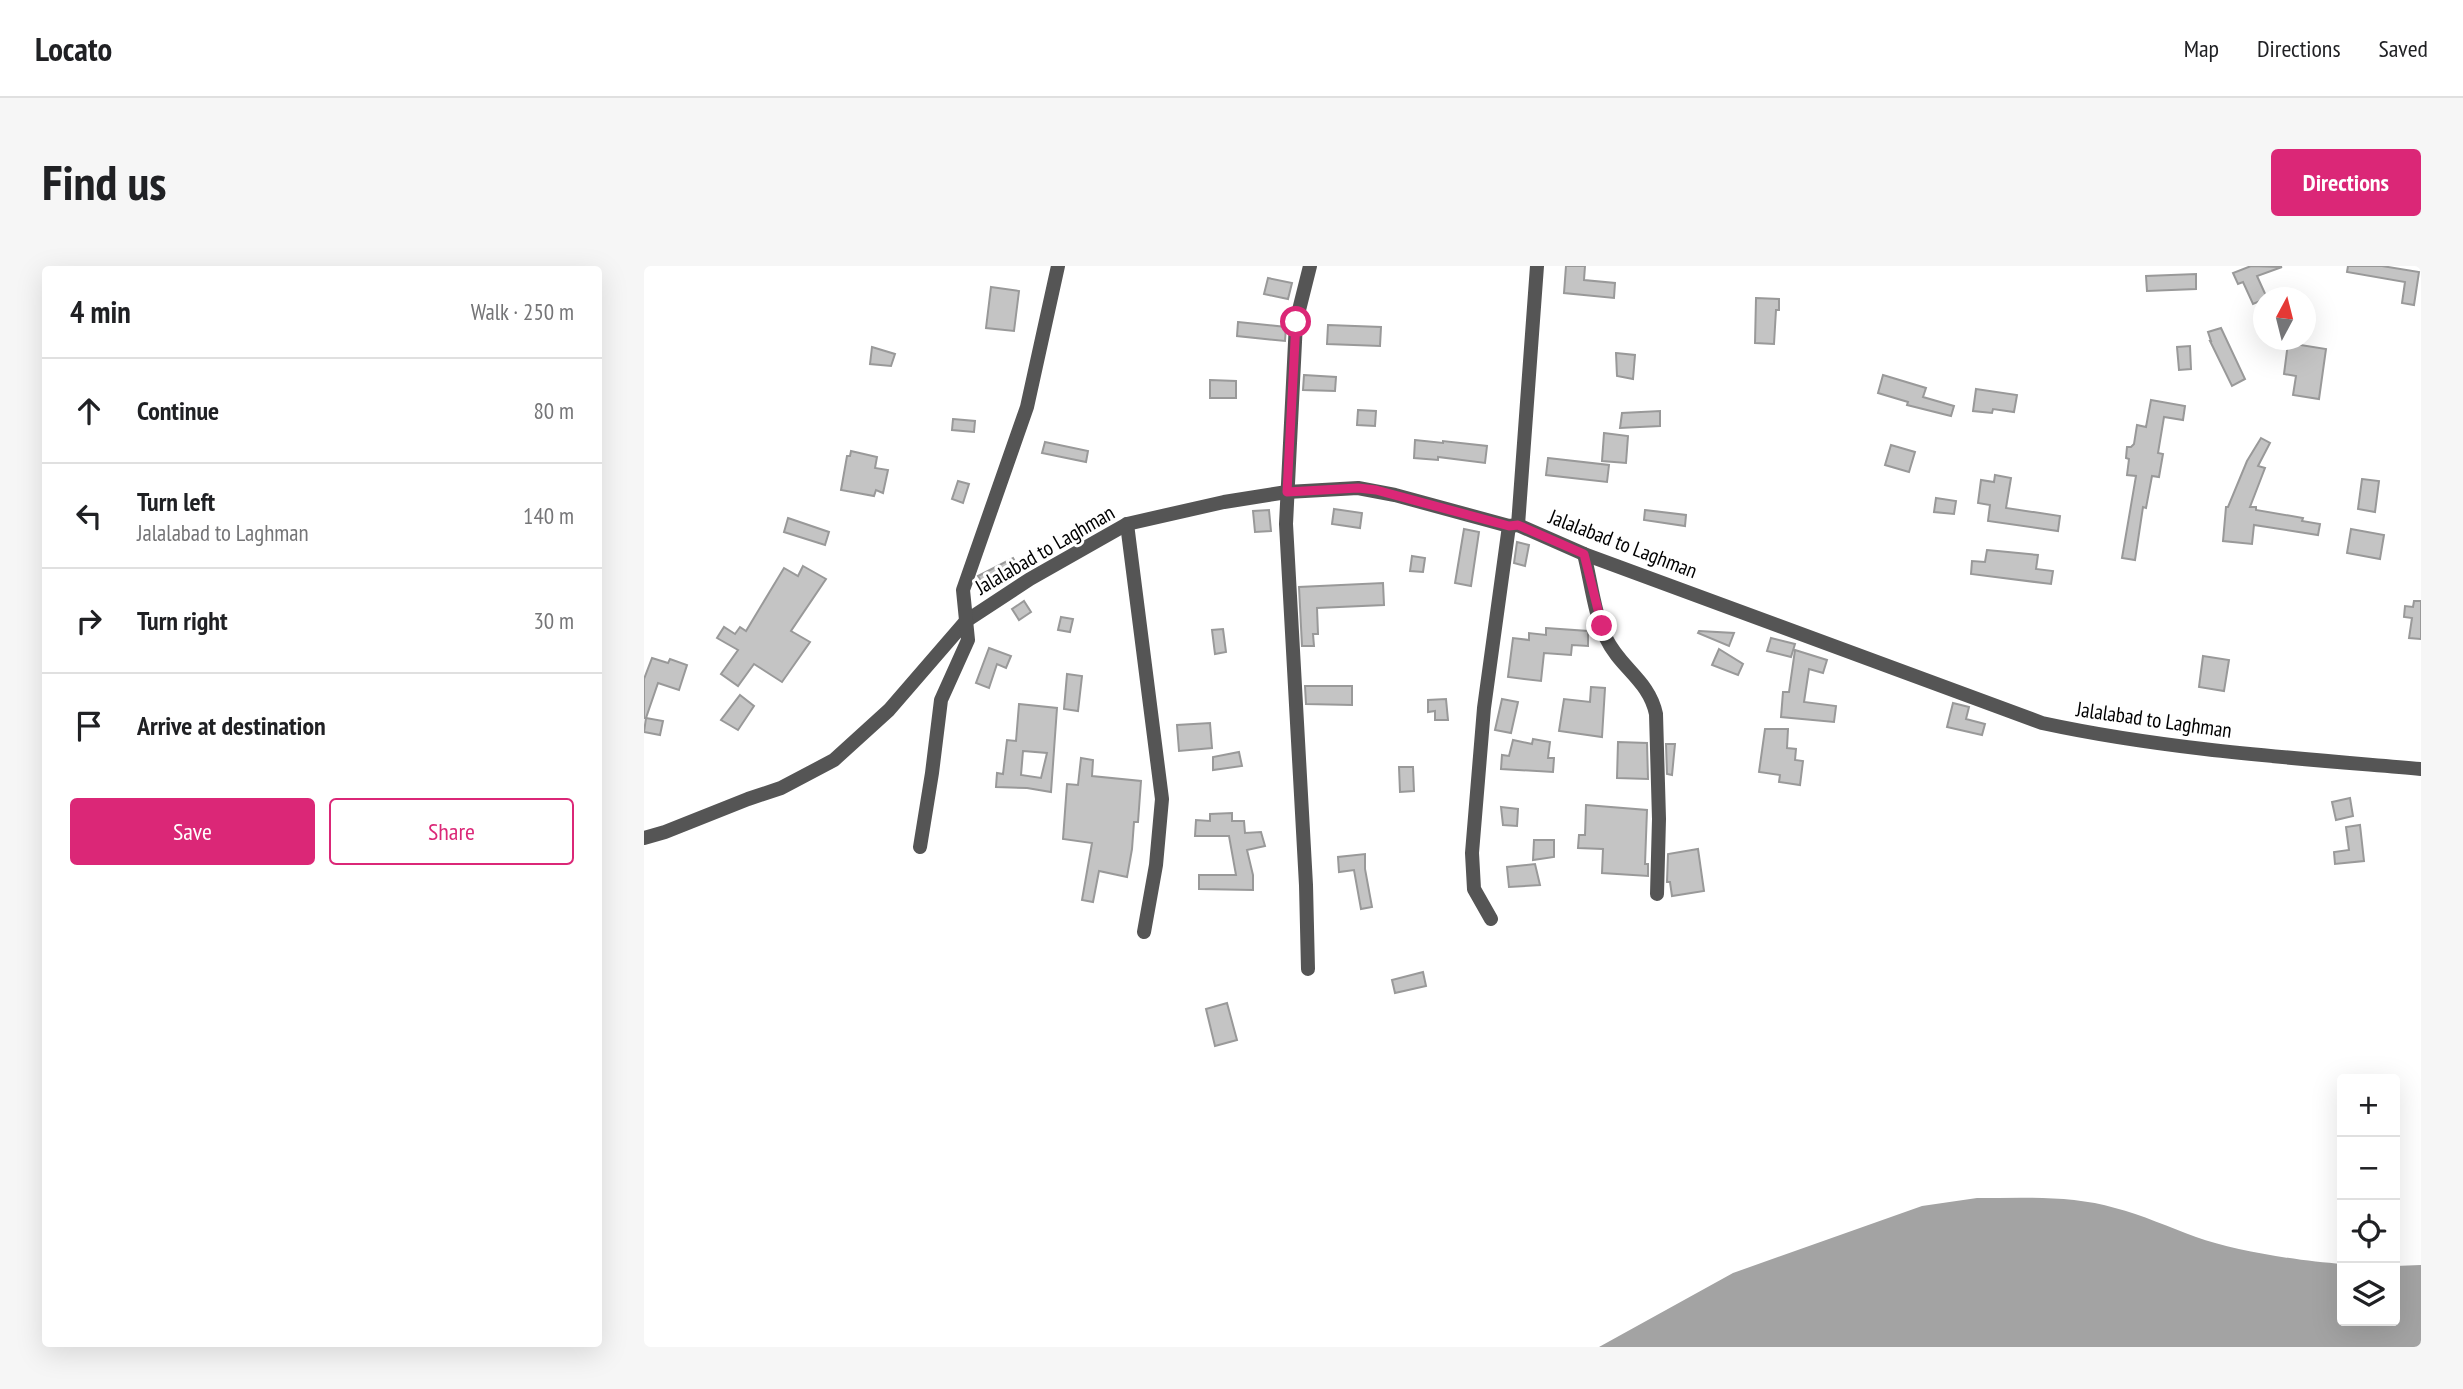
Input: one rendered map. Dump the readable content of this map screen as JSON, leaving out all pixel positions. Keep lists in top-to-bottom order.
{
  "streets": {
    "street": ["Jalalabad to Laghman"]
  },
  "north": "top",
  "page": {
    "header": "Locato",
    "nav": ["Map", "Directions", "Saved"],
    "buttons": [
      "Directions",
      ["Save", "Share"]
    ],
    "title": "Find us",
    "heading": ["4 min", "Walk · 250 m"],
    "list": [
      ["Continue", "80 m"],
      ["Turn left", "Jalalabad to Laghman", "140 m"],
      ["Turn right", "30 m"],
      "Arrive at destination"
    ],
    "map_buttons": ["+", "−"]
  }
}
